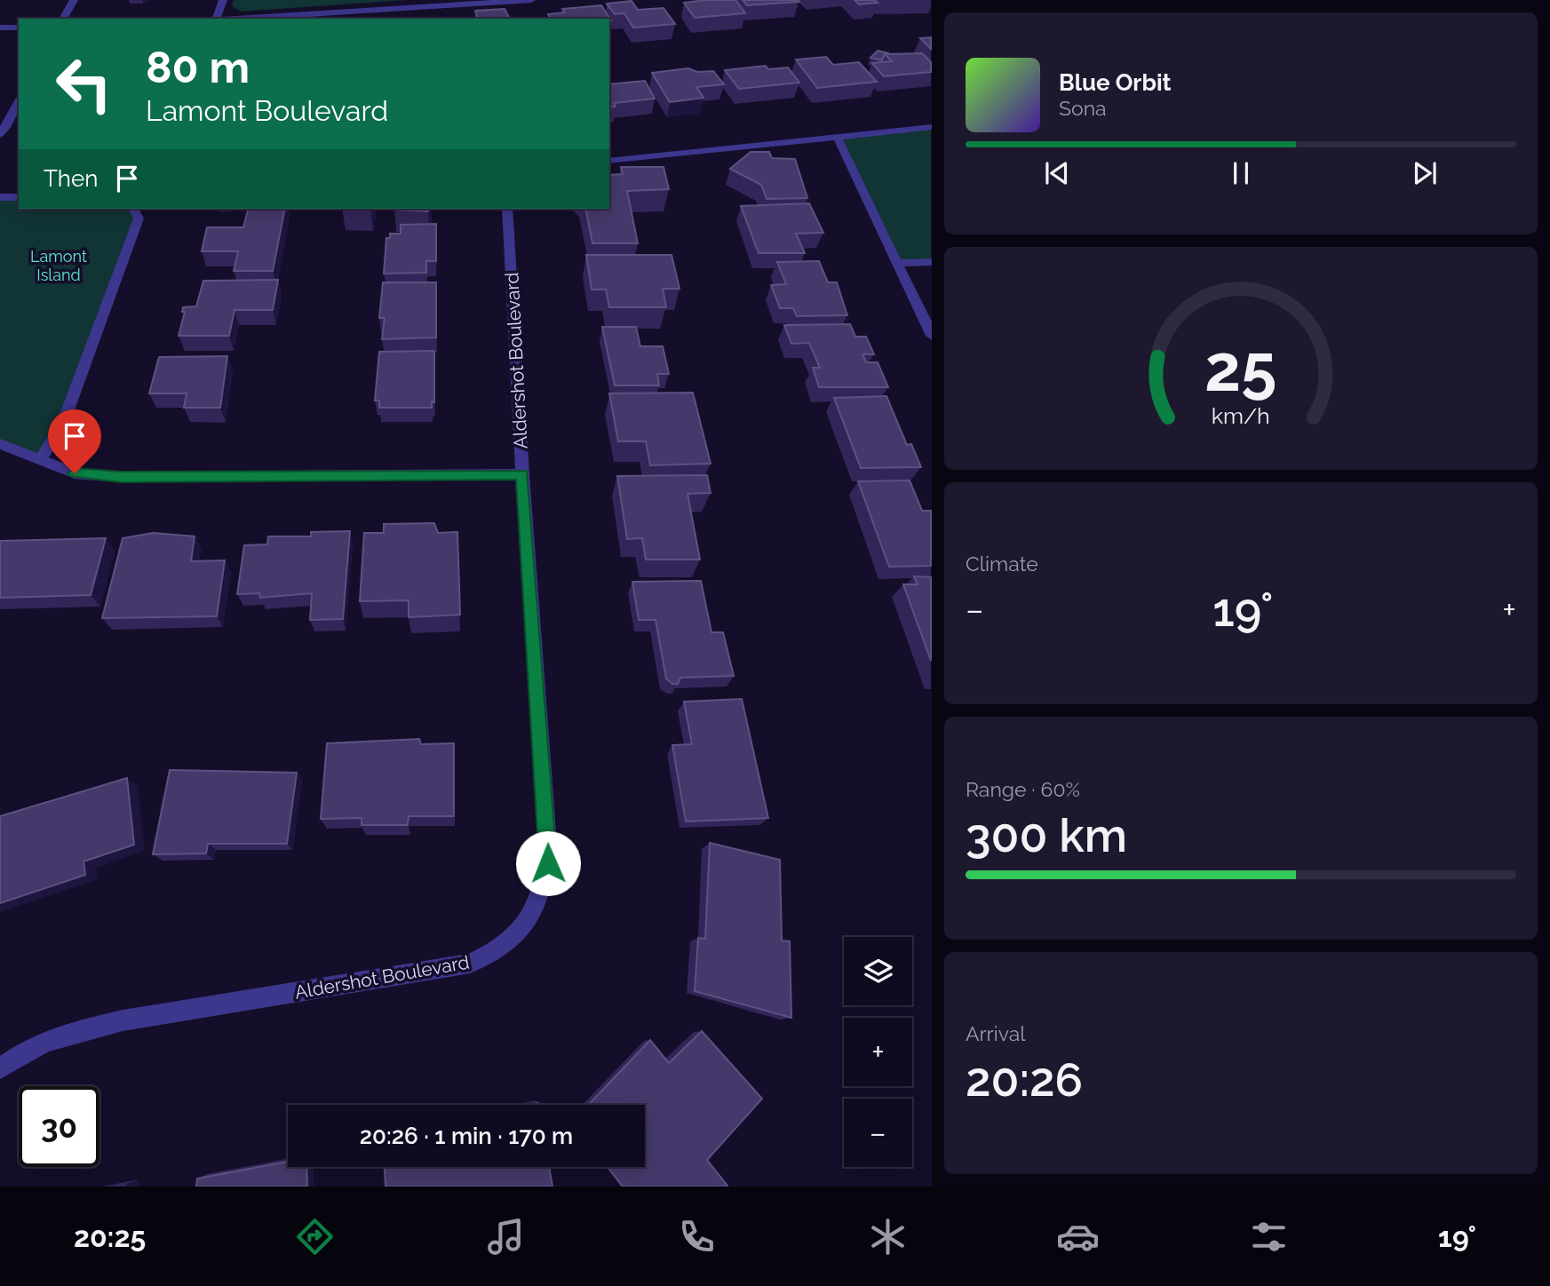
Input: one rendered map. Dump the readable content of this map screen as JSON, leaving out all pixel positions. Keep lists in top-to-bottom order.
{
  "streets": {
    "street": ["Aldershot Boulevard"]
  },
  "parks": ["Lamont Island"],
  "page": {
    "turn": ["80 m", "Lamont Boulevard"],
    "song": ["Blue Orbit", "Sona"],
    "then": "Then",
    "tile": [
      "Climate",
      ["Range · 60%", "300 km"],
      ["Arrival", "20:26"]
    ],
    "heat": ["−", "19°", "+"],
    "map_buttons": ["+", "−"],
    "limit": "30",
    "trip": "20:26 · 1 min · 170 m",
    "tabs": ["20:25", "19°"],
    "gauge": ["25", "km/h"]
  }
}
